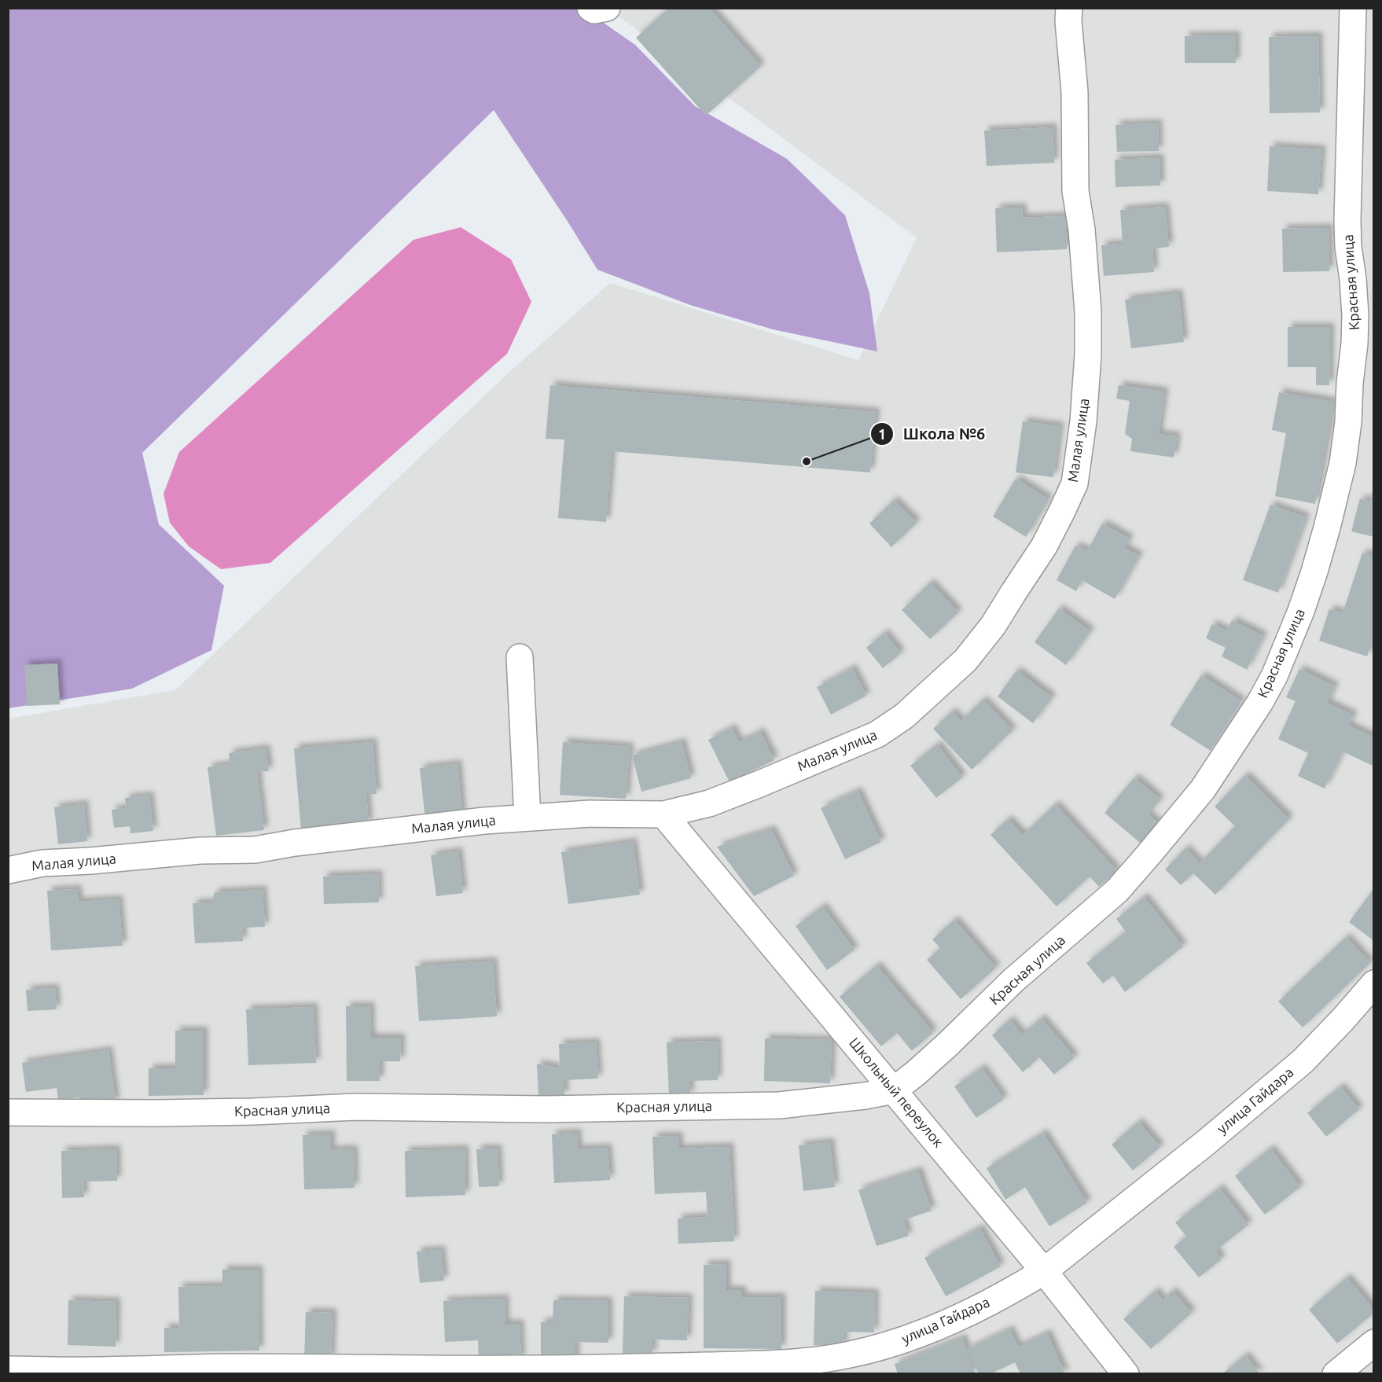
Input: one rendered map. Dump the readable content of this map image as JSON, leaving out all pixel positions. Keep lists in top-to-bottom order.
{
  "streets": {
    "street": [
      "Красная улица",
      "Малая улица",
      "Школьный переулок",
      "улица Гайдара"
    ]
  },
  "crossings": [
    ["Красная улица", "Школьный переулок"],
    ["Малая улица", "Школьный переулок"],
    ["Школьный переулок", "улица Гайдара"]
  ],
  "places": ["Школа №6"]
}
